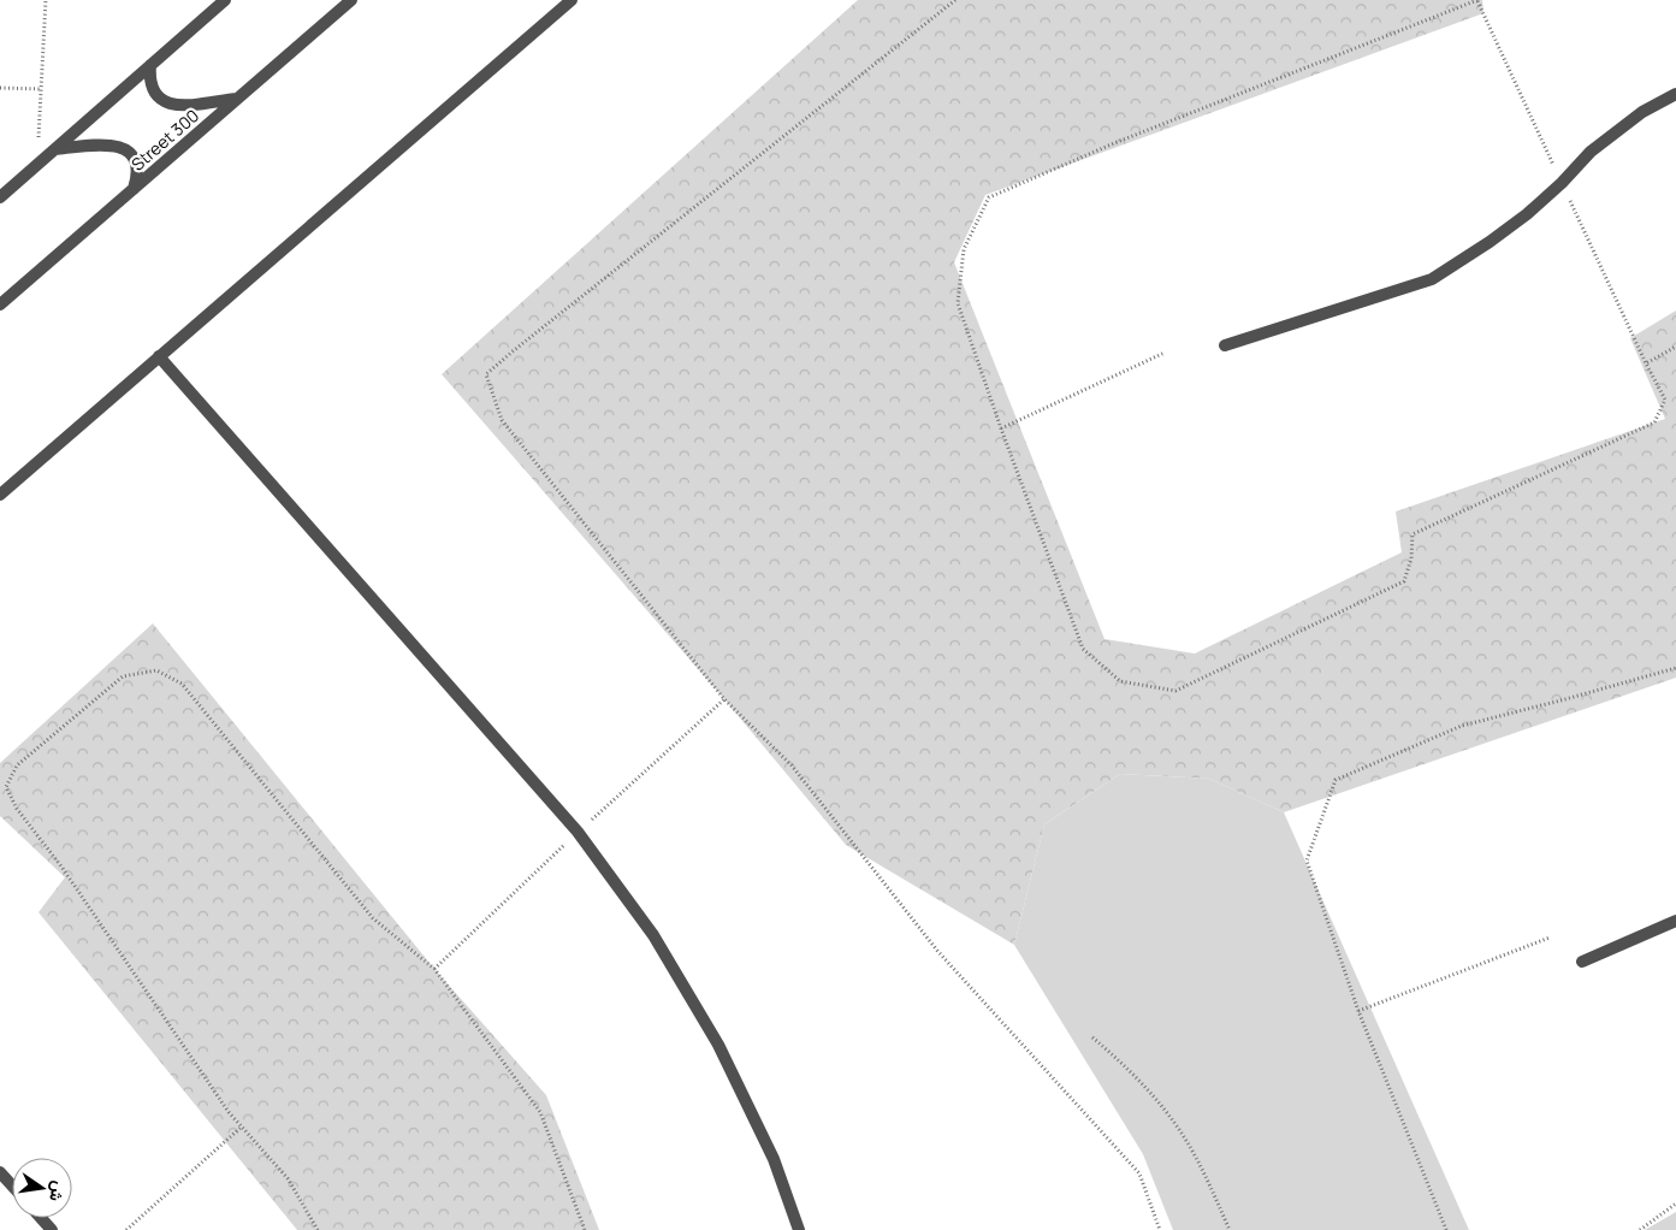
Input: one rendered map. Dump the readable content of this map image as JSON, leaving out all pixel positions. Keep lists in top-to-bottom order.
{
  "streets": {
    "street": ["Street 300"]
  },
  "north": "right"
}
